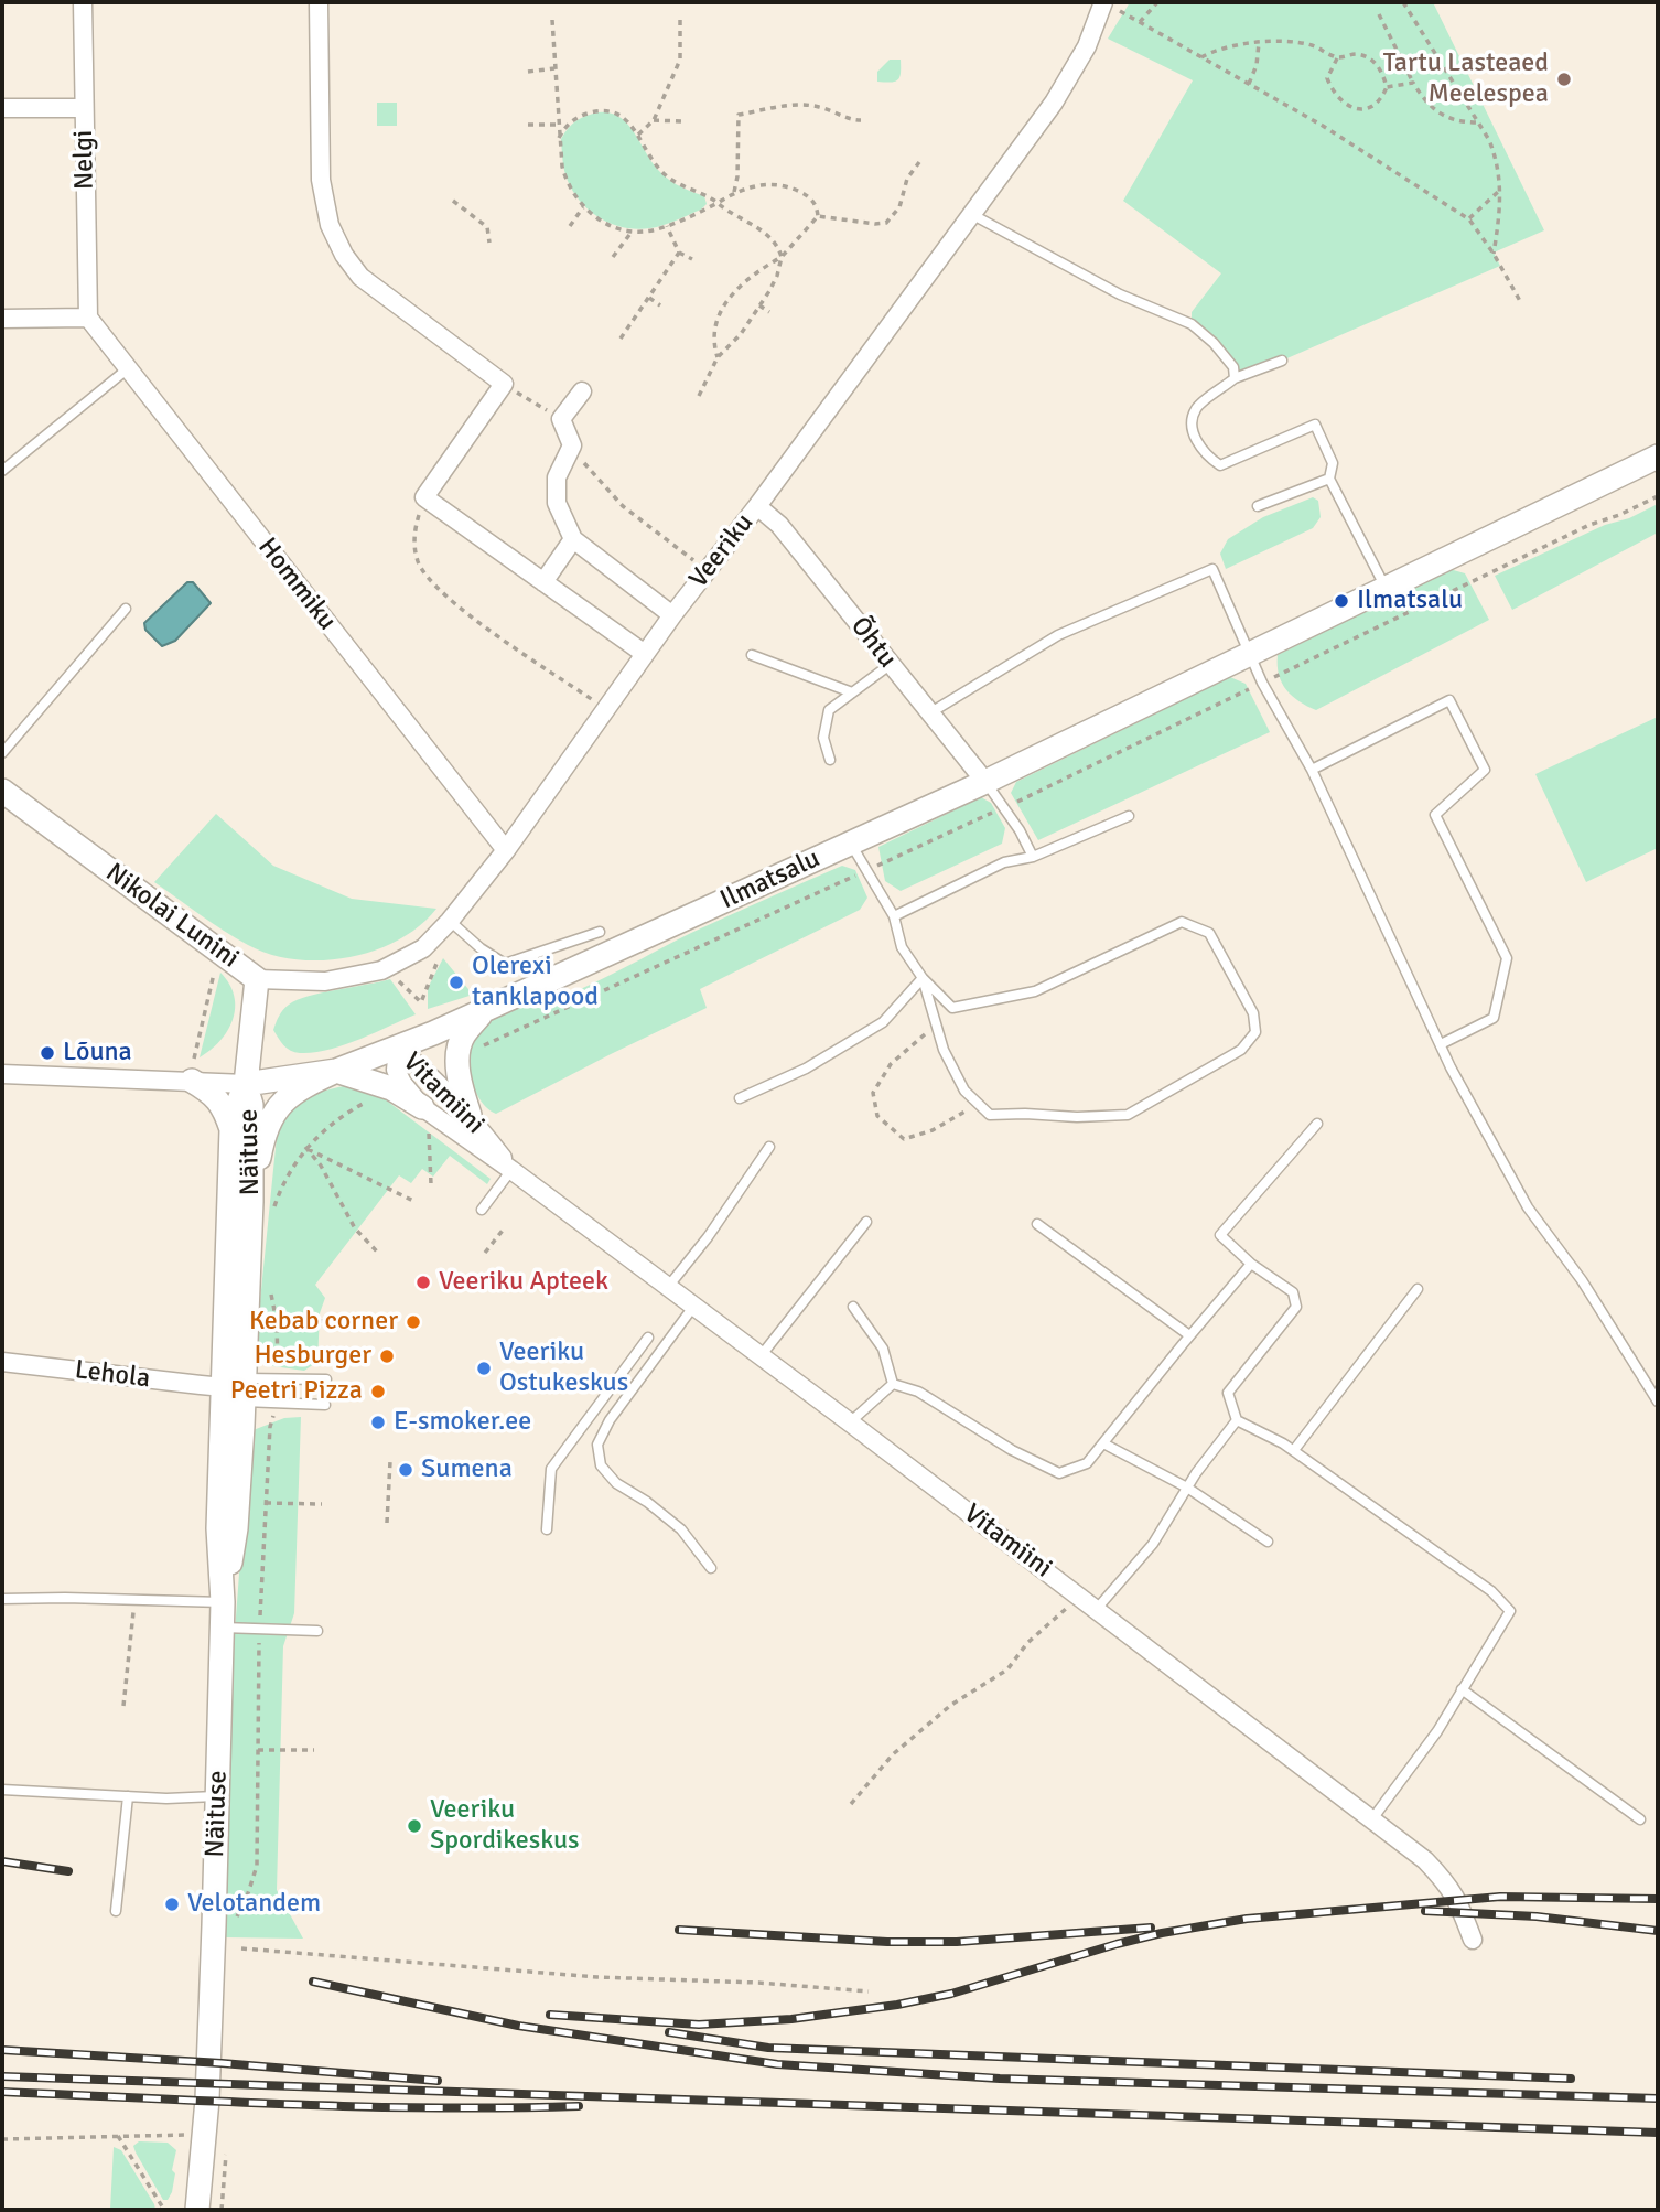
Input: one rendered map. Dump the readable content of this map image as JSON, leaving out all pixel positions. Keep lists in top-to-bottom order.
{
  "streets": {
    "street": [
      "Nelgi",
      "Veeriku",
      "Hommiku",
      "Õhtu",
      "Ilmatsalu",
      "Nikolai Lunini",
      "Vitamiini",
      "Näituse",
      "Lehola"
    ]
  },
  "crossings": [
    ["Nelgi", "Hommiku"],
    ["Veeriku", "Hommiku"],
    ["Veeriku", "Õhtu"],
    ["Veeriku", "Nikolai Lunini"],
    ["Õhtu", "Ilmatsalu"],
    ["Ilmatsalu", "Nikolai Lunini"],
    ["Ilmatsalu", "Vitamiini"],
    ["Ilmatsalu", "Näituse"],
    ["Nikolai Lunini", "Näituse"],
    ["Näituse", "Lehola"]
  ],
  "places": [
    "Tartu Lasteaed Meelespea",
    "Ilmatsalu",
    "Olerexi tanklapood",
    "Lõuna",
    "Veeriku Apteek",
    "Kebab corner",
    "Hesburger",
    "Veeriku Ostukeskus",
    "Peetri Pizza",
    "E-smoker.ee",
    "Sumena",
    "Veeriku Spordikeskus",
    "Velotandem"
  ]
}
